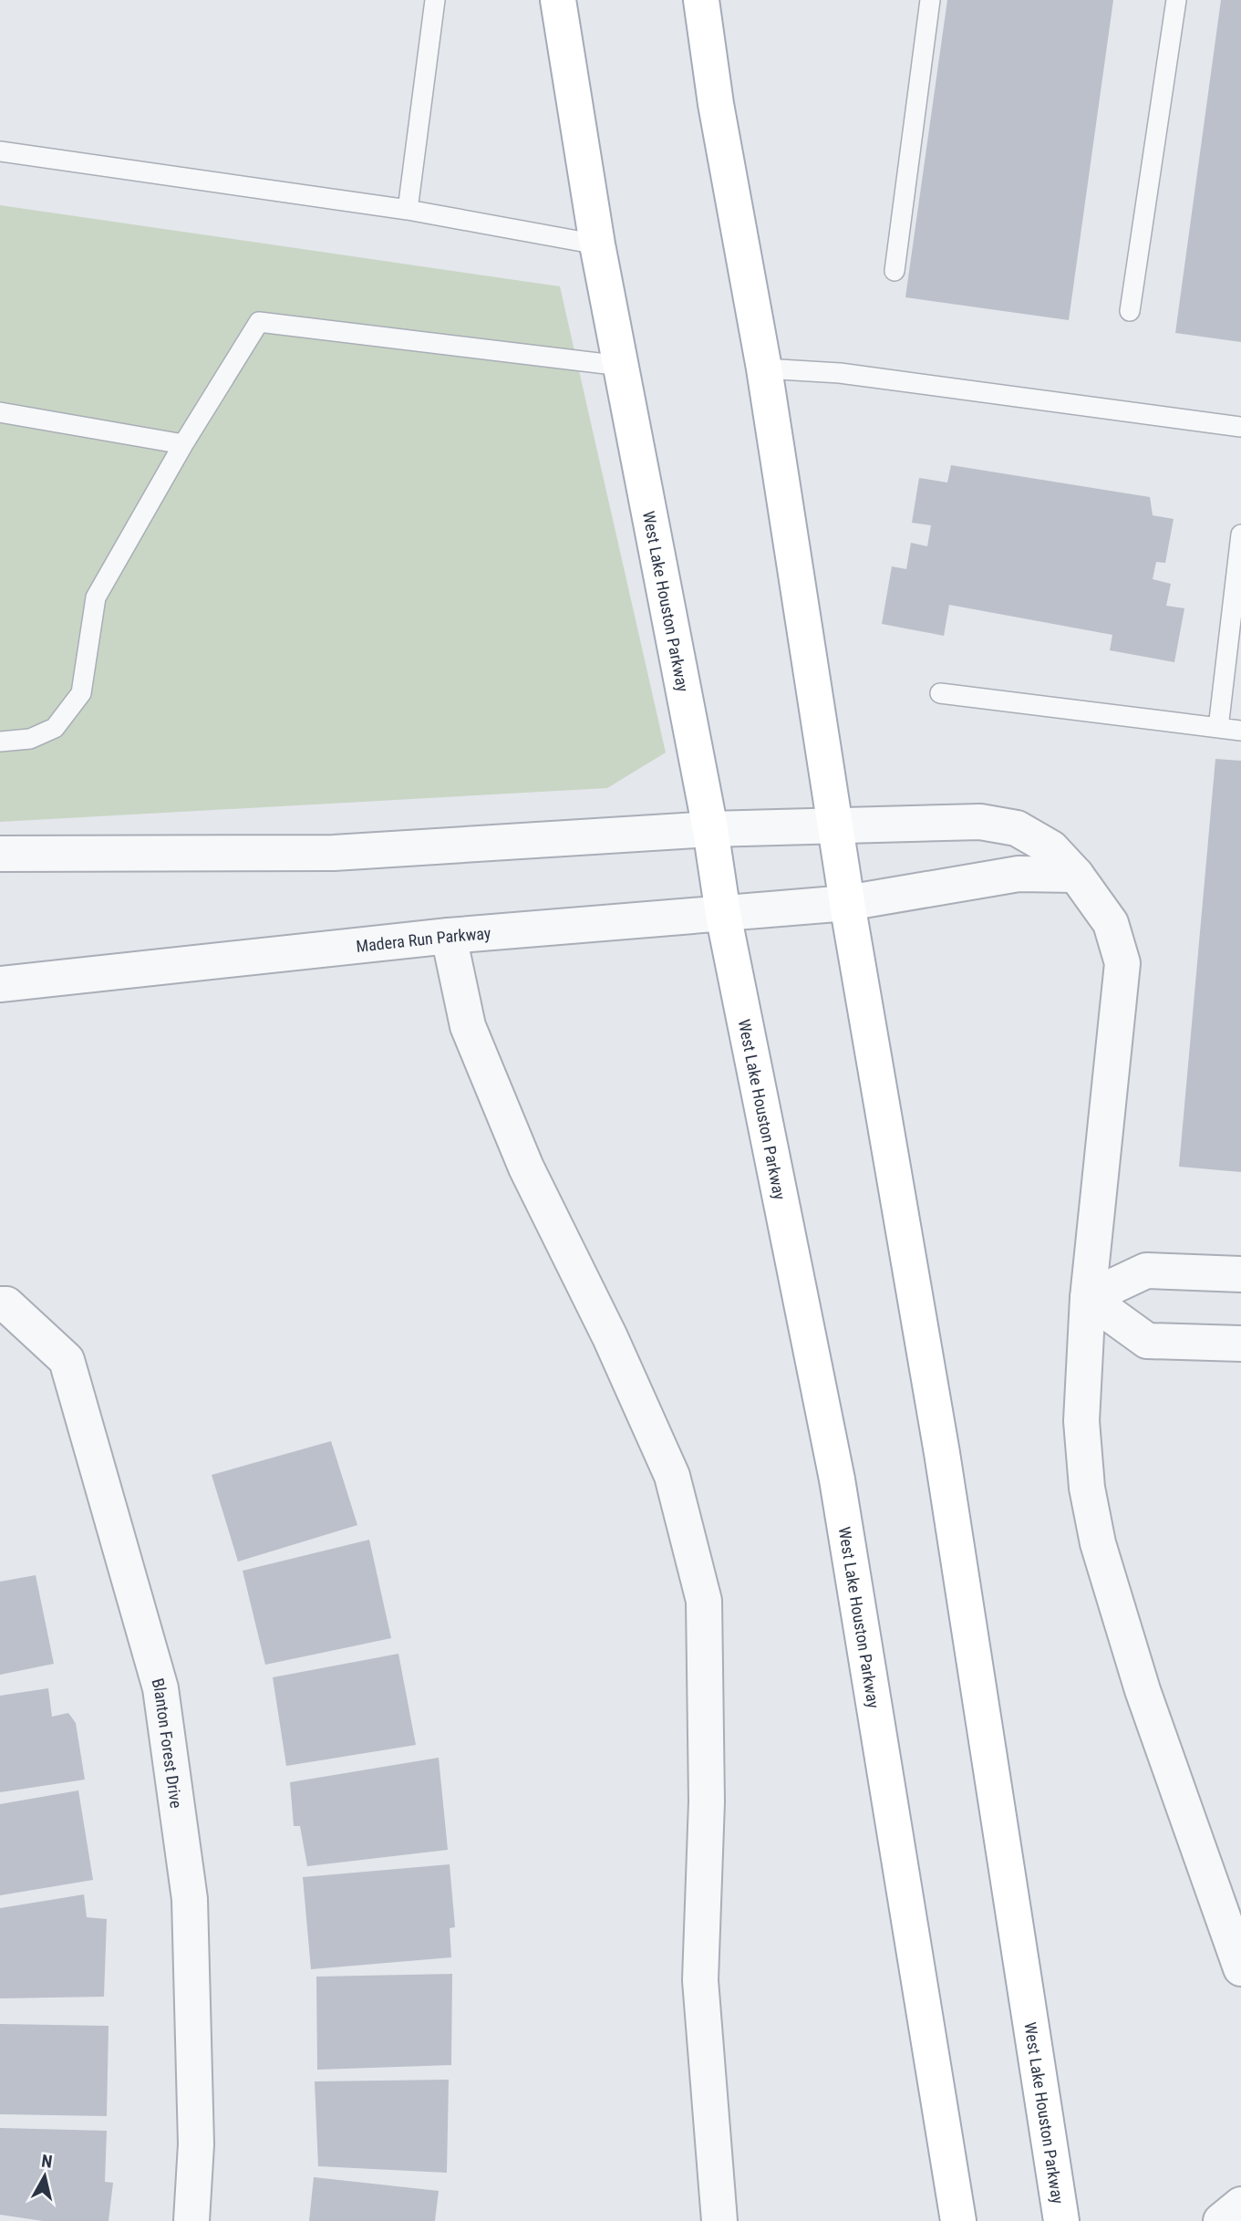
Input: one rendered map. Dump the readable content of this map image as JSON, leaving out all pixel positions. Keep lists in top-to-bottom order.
{
  "streets": {
    "main road": ["West Lake Houston Parkway"],
    "street": ["Madera Run Parkway", "Blanton Forest Drive"]
  },
  "crossings": [
    ["West Lake Houston Parkway", "Madera Run Parkway"]
  ],
  "north": "top"
}
